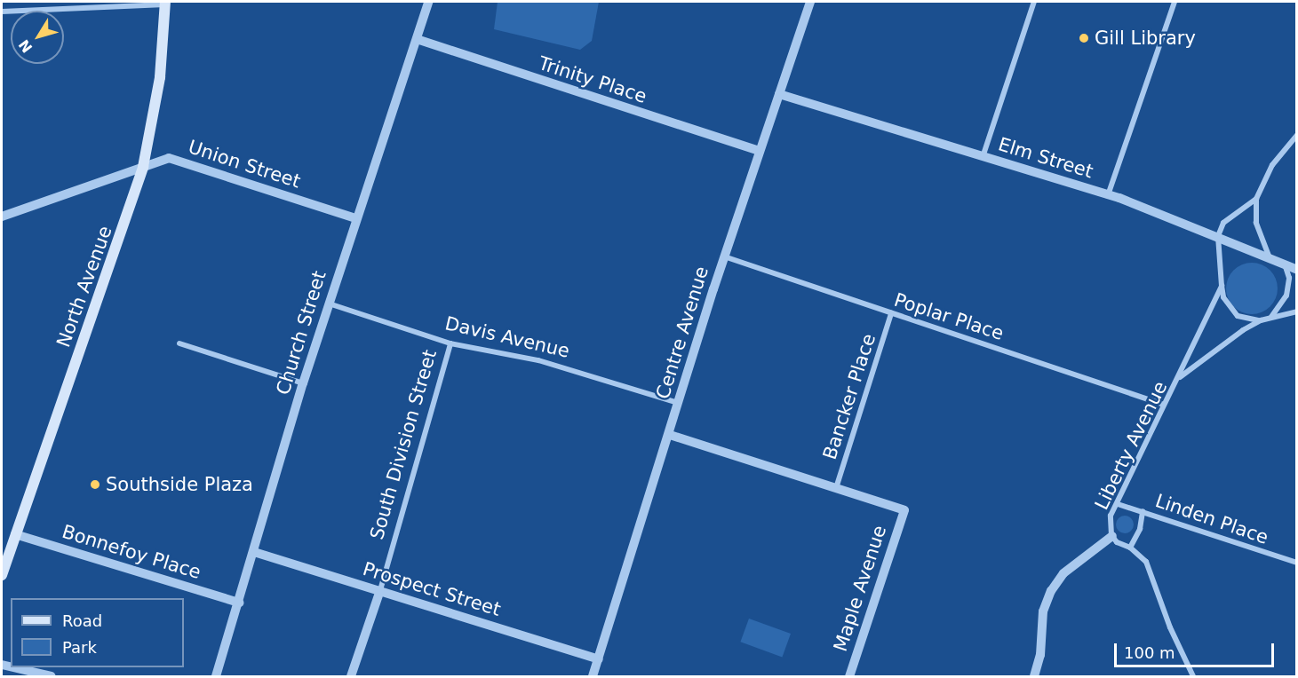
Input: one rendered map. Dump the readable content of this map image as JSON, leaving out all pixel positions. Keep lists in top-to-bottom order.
{
  "streets": {
    "main road": ["North Avenue"],
    "street": [
      "Trinity Place",
      "Elm Street",
      "Union Street",
      "Poplar Place",
      "Church Street",
      "Centre Avenue",
      "Davis Avenue",
      "Bancker Place",
      "South Division Street",
      "Liberty Avenue",
      "Linden Place",
      "Bonnefoy Place",
      "Maple Avenue",
      "Prospect Street"
    ]
  },
  "crossings": [
    ["Trinity Place", "Church Street"],
    ["Trinity Place", "Centre Avenue"],
    ["Elm Street", "Centre Avenue"],
    ["Elm Street", "Liberty Avenue"],
    ["Union Street", "North Avenue"],
    ["Union Street", "Church Street"],
    ["North Avenue", "Bonnefoy Place"],
    ["Poplar Place", "Centre Avenue"],
    ["Poplar Place", "Bancker Place"],
    ["Poplar Place", "Liberty Avenue"],
    ["Church Street", "Davis Avenue"],
    ["Church Street", "Bonnefoy Place"],
    ["Church Street", "Prospect Street"],
    ["Centre Avenue", "Davis Avenue"],
    ["Centre Avenue", "Prospect Street"],
    ["Davis Avenue", "South Division Street"],
    ["Bancker Place", "Maple Avenue"],
    ["South Division Street", "Prospect Street"],
    ["Liberty Avenue", "Linden Place"]
  ],
  "places": ["Gill Library", "Southside Plaza"],
  "legend": ["Road", "Park"],
  "scale_bar": "100 m",
  "north": "bottom left"
}
